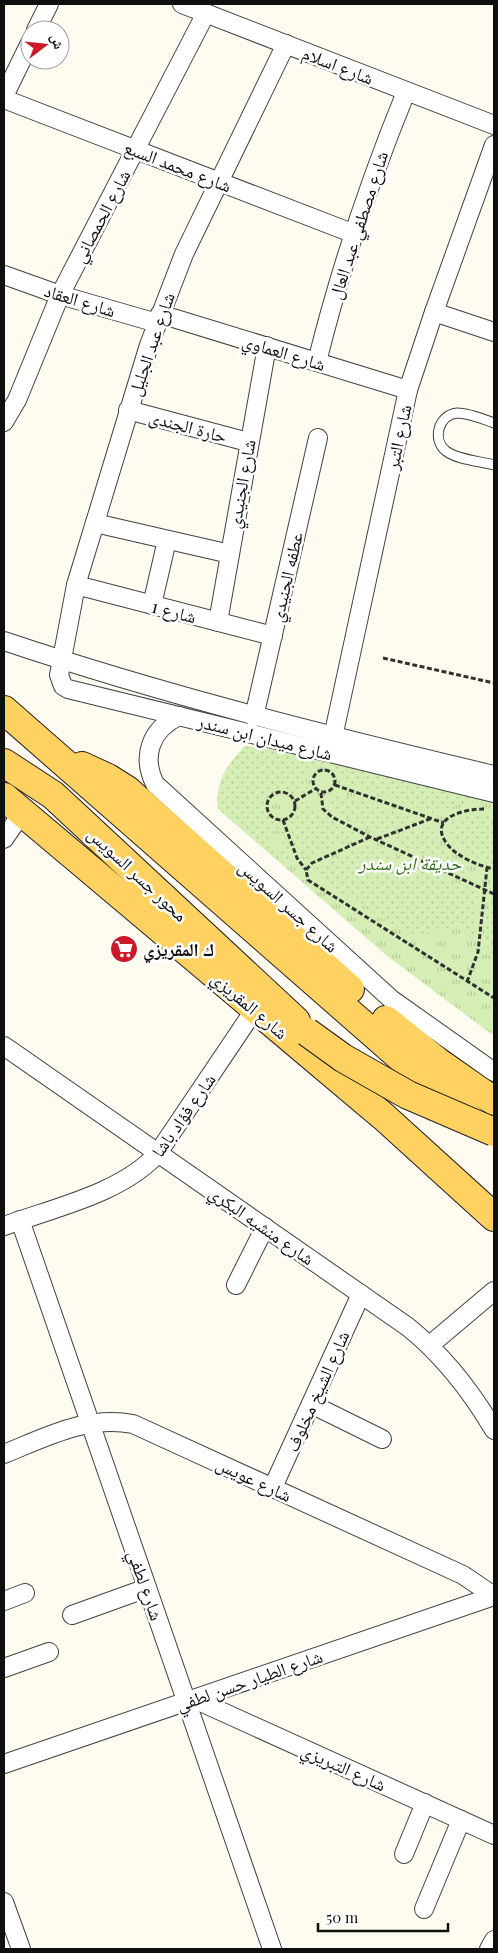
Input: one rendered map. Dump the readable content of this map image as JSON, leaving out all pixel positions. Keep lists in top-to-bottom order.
{
  "streets": {
    "main road": ["محور جسر السويس", "شارع المقريزي"],
    "street": [
      "شارع اسلام",
      "شارع محمد السبع",
      "شارع الحمصاني",
      "شارع مصطفي عبد العال",
      "شارع العقاد",
      "شارع عبد الجليل",
      "شارع العماوي",
      "حارة الجندى",
      "شارع التبر",
      "شارع الجنيدي",
      "عطفه الجنيدي",
      "شارع 1",
      "شارع ميدان ابن سندر",
      "شارع جسر السويس",
      "شارع فؤاد باشا",
      "شارع منشيه البكري",
      "شارع الشيخ مخلوف",
      "شارع عويس",
      "شارع لطفي",
      "شارع الطيار حسن لطفي",
      "شارع التبريزي"
    ]
  },
  "crossings": [
    ["شارع اسلام", "شارع الحمصاني"],
    ["شارع اسلام", "شارع مصطفي عبد العال"],
    ["شارع اسلام", "شارع عبد الجليل"],
    ["شارع محمد السبع", "شارع الحمصاني"],
    ["شارع محمد السبع", "شارع مصطفي عبد العال"],
    ["شارع محمد السبع", "شارع عبد الجليل"],
    ["شارع الحمصاني", "شارع العقاد"],
    ["شارع مصطفي عبد العال", "شارع العماوي"],
    ["شارع العقاد", "شارع عبد الجليل"],
    ["شارع العقاد", "شارع العماوي"],
    ["شارع عبد الجليل", "شارع العماوي"],
    ["شارع عبد الجليل", "حارة الجندى"],
    ["شارع عبد الجليل", "شارع 1"],
    ["شارع عبد الجليل", "شارع ميدان ابن سندر"],
    ["شارع العماوي", "شارع التبر"],
    ["شارع العماوي", "شارع الجنيدي"],
    ["حارة الجندى", "شارع الجنيدي"],
    ["شارع التبر", "شارع ميدان ابن سندر"],
    ["شارع الجنيدي", "شارع 1"],
    ["عطفه الجنيدي", "شارع 1"],
    ["عطفه الجنيدي", "شارع ميدان ابن سندر"],
    ["شارع ميدان ابن سندر", "شارع جسر السويس"],
    ["شارع المقريزي", "شارع فؤاد باشا"],
    ["شارع فؤاد باشا", "شارع منشيه البكري"],
    ["شارع فؤاد باشا", "شارع لطفي"],
    ["شارع منشيه البكري", "شارع الشيخ مخلوف"],
    ["شارع الشيخ مخلوف", "شارع عويس"],
    ["شارع عويس", "شارع لطفي"],
    ["شارع عويس", "شارع الطيار حسن لطفي"],
    ["شارع لطفي", "شارع الطيار حسن لطفي"],
    ["شارع لطفي", "شارع التبريزي"],
    ["شارع الطيار حسن لطفي", "شارع التبريزي"]
  ],
  "parks": ["حديقة ابن سندر"],
  "places": {
    "supermarket": ["ك المقريزي"]
  },
  "scale_bar": "50 m",
  "north": "right"
}
